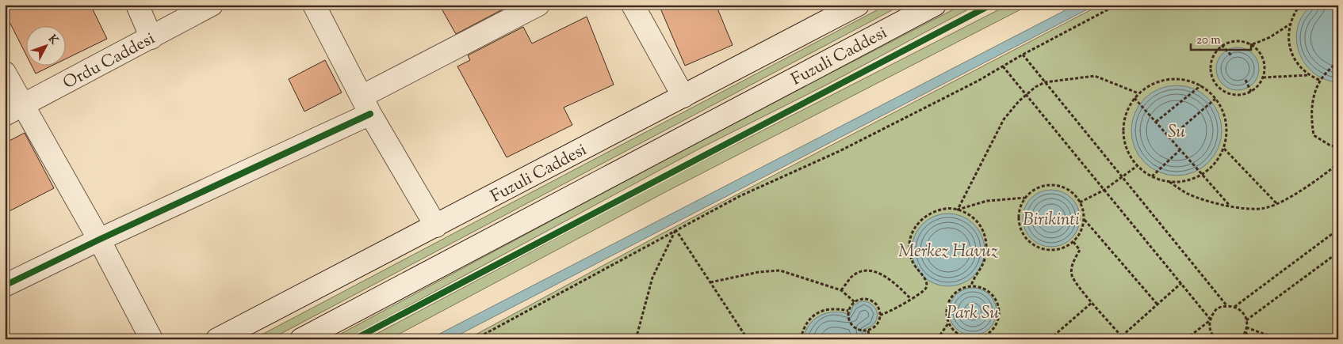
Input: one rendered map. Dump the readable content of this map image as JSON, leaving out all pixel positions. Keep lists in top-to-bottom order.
{
  "streets": {
    "street": ["Fuzuli Caddesi", "Ordu Caddesi"]
  },
  "water": [
    "Su",
    "Birikinti",
    "Merkez Havuz",
    "Park Su"
  ],
  "scale_bar": "20 m",
  "north": "top right"
}
